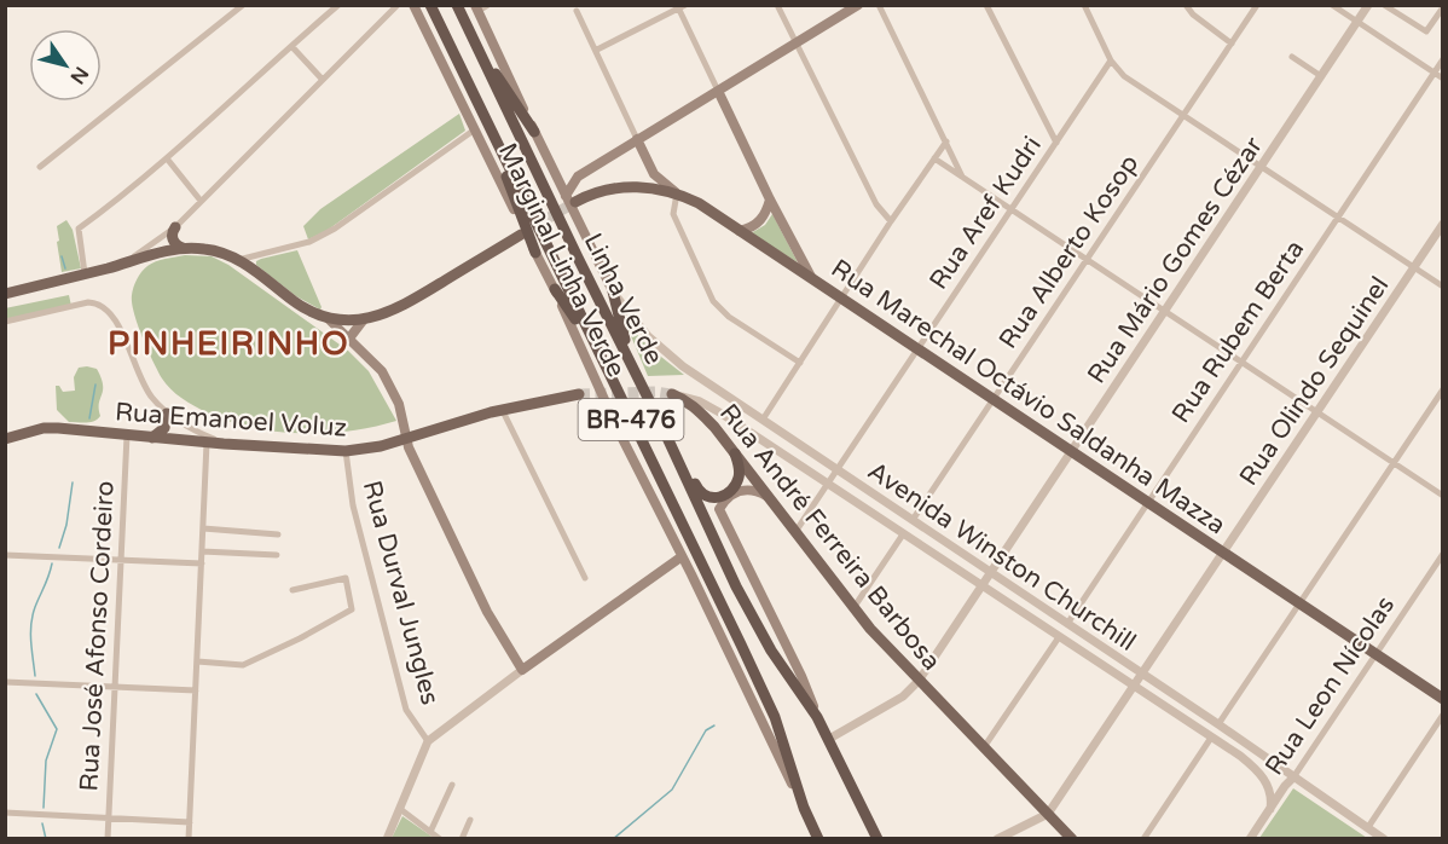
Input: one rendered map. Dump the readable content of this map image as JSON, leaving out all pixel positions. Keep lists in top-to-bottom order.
{
  "streets": {
    "highway": ["Linha Verde", "BR-476"],
    "main road": [
      "Marginal Linha Verde",
      "Rua Marechal Octávio Saldanha Mazza",
      "Rua Emanoel Voluz",
      "Rua André Ferreira Barbosa"
    ],
    "street": [
      "Rua Aref Kudri",
      "Rua Alberto Kosop",
      "Rua Mário Gomes Cézar",
      "Rua Rubem Berta",
      "Rua Olindo Sequinel",
      "Avenida Winston Churchill",
      "Rua Durval Jungles",
      "Rua José Afonso Cordeiro",
      "Rua Leon Nícolas"
    ]
  },
  "crossings": [
    ["Rua Aref Kudri", "Rua Marechal Octávio Saldanha Mazza"],
    ["Rua Aref Kudri", "Rua André Ferreira Barbosa"],
    ["Rua Aref Kudri", "Avenida Winston Churchill"],
    ["Rua Alberto Kosop", "Rua Marechal Octávio Saldanha Mazza"],
    ["Rua Alberto Kosop", "Avenida Winston Churchill"],
    ["Marginal Linha Verde", "Linha Verde"],
    ["Marginal Linha Verde", "Rua Marechal Octávio Saldanha Mazza"],
    ["Marginal Linha Verde", "Avenida Winston Churchill"],
    ["Rua Mário Gomes Cézar", "Linha Verde"],
    ["Rua Mário Gomes Cézar", "Rua Marechal Octávio Saldanha Mazza"],
    ["Rua Mário Gomes Cézar", "Rua André Ferreira Barbosa"],
    ["Rua Mário Gomes Cézar", "Avenida Winston Churchill"],
    ["Rua Rubem Berta", "Rua Marechal Octávio Saldanha Mazza"],
    ["Rua Rubem Berta", "Avenida Winston Churchill"],
    ["Rua Olindo Sequinel", "Rua Marechal Octávio Saldanha Mazza"],
    ["Rua Olindo Sequinel", "Rua André Ferreira Barbosa"],
    ["Rua Olindo Sequinel", "Avenida Winston Churchill"],
    ["Rua Marechal Octávio Saldanha Mazza", "Rua Leon Nícolas"],
    ["Rua Emanoel Voluz", "Rua Durval Jungles"],
    ["Rua Emanoel Voluz", "Rua José Afonso Cordeiro"],
    ["Rua André Ferreira Barbosa", "Avenida Winston Churchill"],
    ["Avenida Winston Churchill", "Rua Leon Nícolas"]
  ],
  "districts": ["PINHEIRINHO"],
  "north": "bottom right"
}
